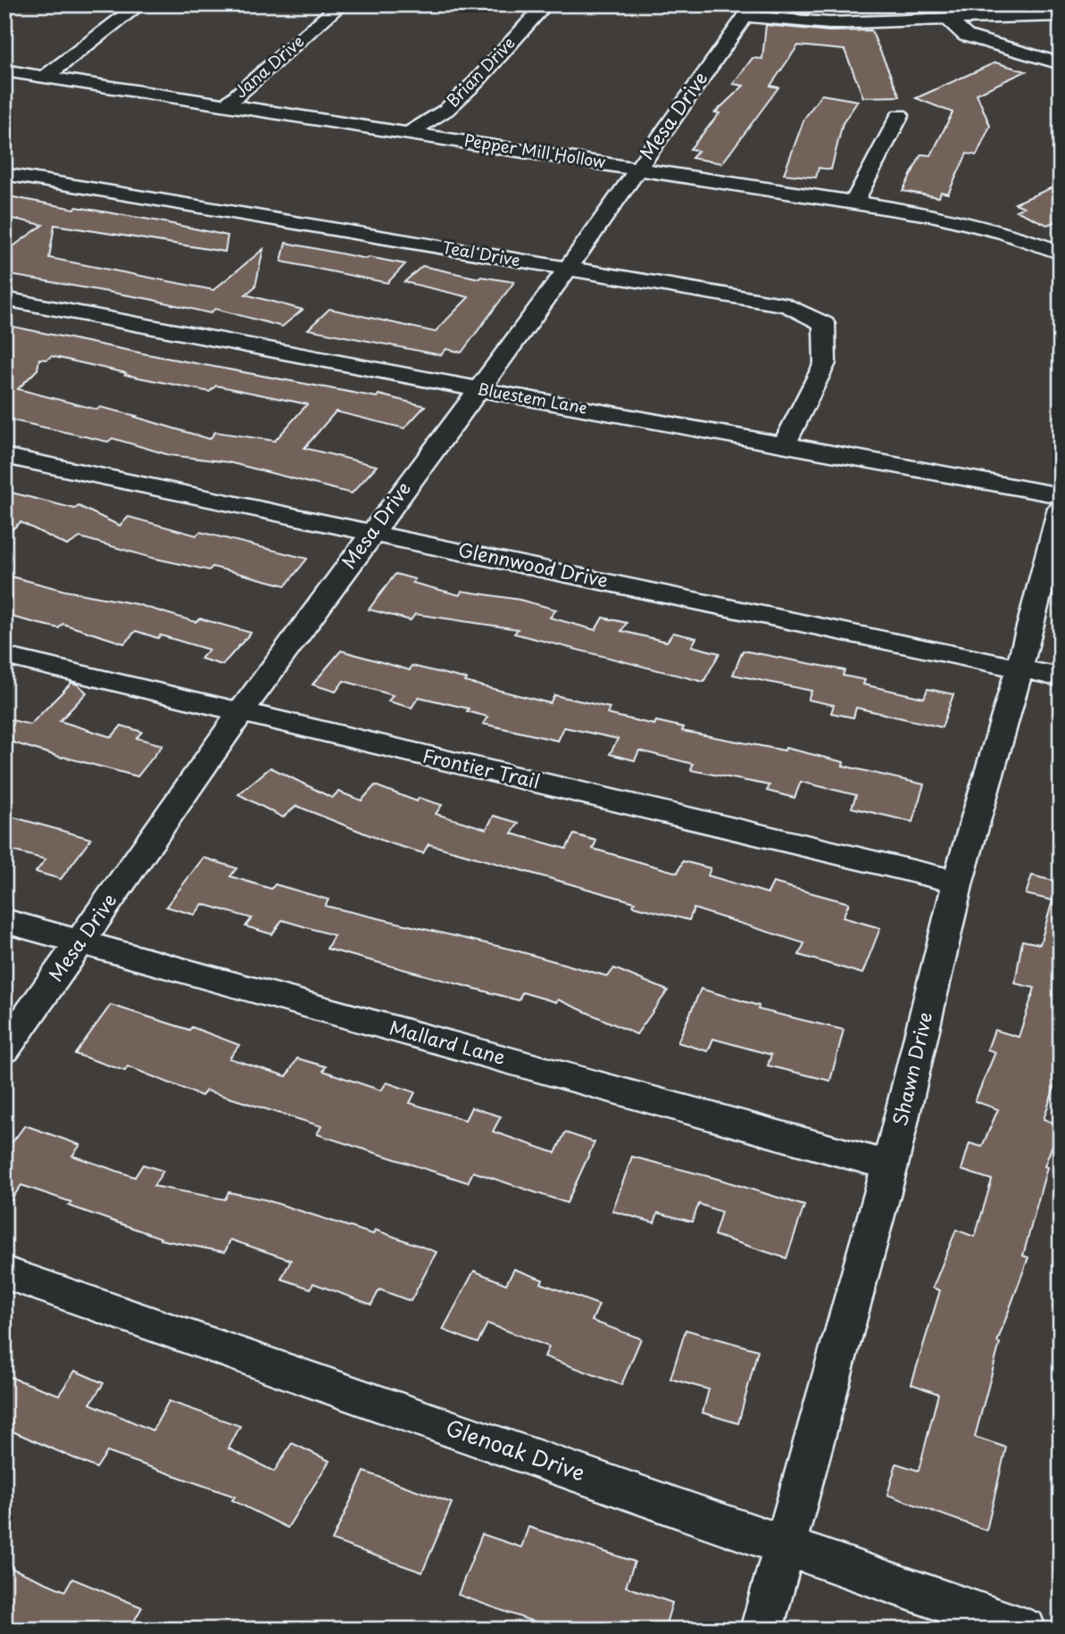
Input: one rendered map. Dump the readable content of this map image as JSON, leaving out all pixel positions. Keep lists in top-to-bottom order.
{
  "streets": {
    "street": [
      "Jana Drive",
      "Brian Drive",
      "Mesa Drive",
      "Pepper Mill Hollow",
      "Teal Drive",
      "Bluestem Lane",
      "Glennwood Drive",
      "Frontier Trail",
      "Mallard Lane",
      "Shawn Drive",
      "Glenoak Drive"
    ]
  },
  "crossings": [
    ["Jana Drive", "Pepper Mill Hollow"],
    ["Brian Drive", "Pepper Mill Hollow"],
    ["Mesa Drive", "Pepper Mill Hollow"],
    ["Mesa Drive", "Teal Drive"],
    ["Mesa Drive", "Bluestem Lane"],
    ["Mesa Drive", "Glennwood Drive"],
    ["Mesa Drive", "Frontier Trail"],
    ["Mesa Drive", "Mallard Lane"],
    ["Teal Drive", "Bluestem Lane"],
    ["Glennwood Drive", "Shawn Drive"],
    ["Frontier Trail", "Shawn Drive"],
    ["Mallard Lane", "Shawn Drive"],
    ["Shawn Drive", "Glenoak Drive"]
  ]
}
